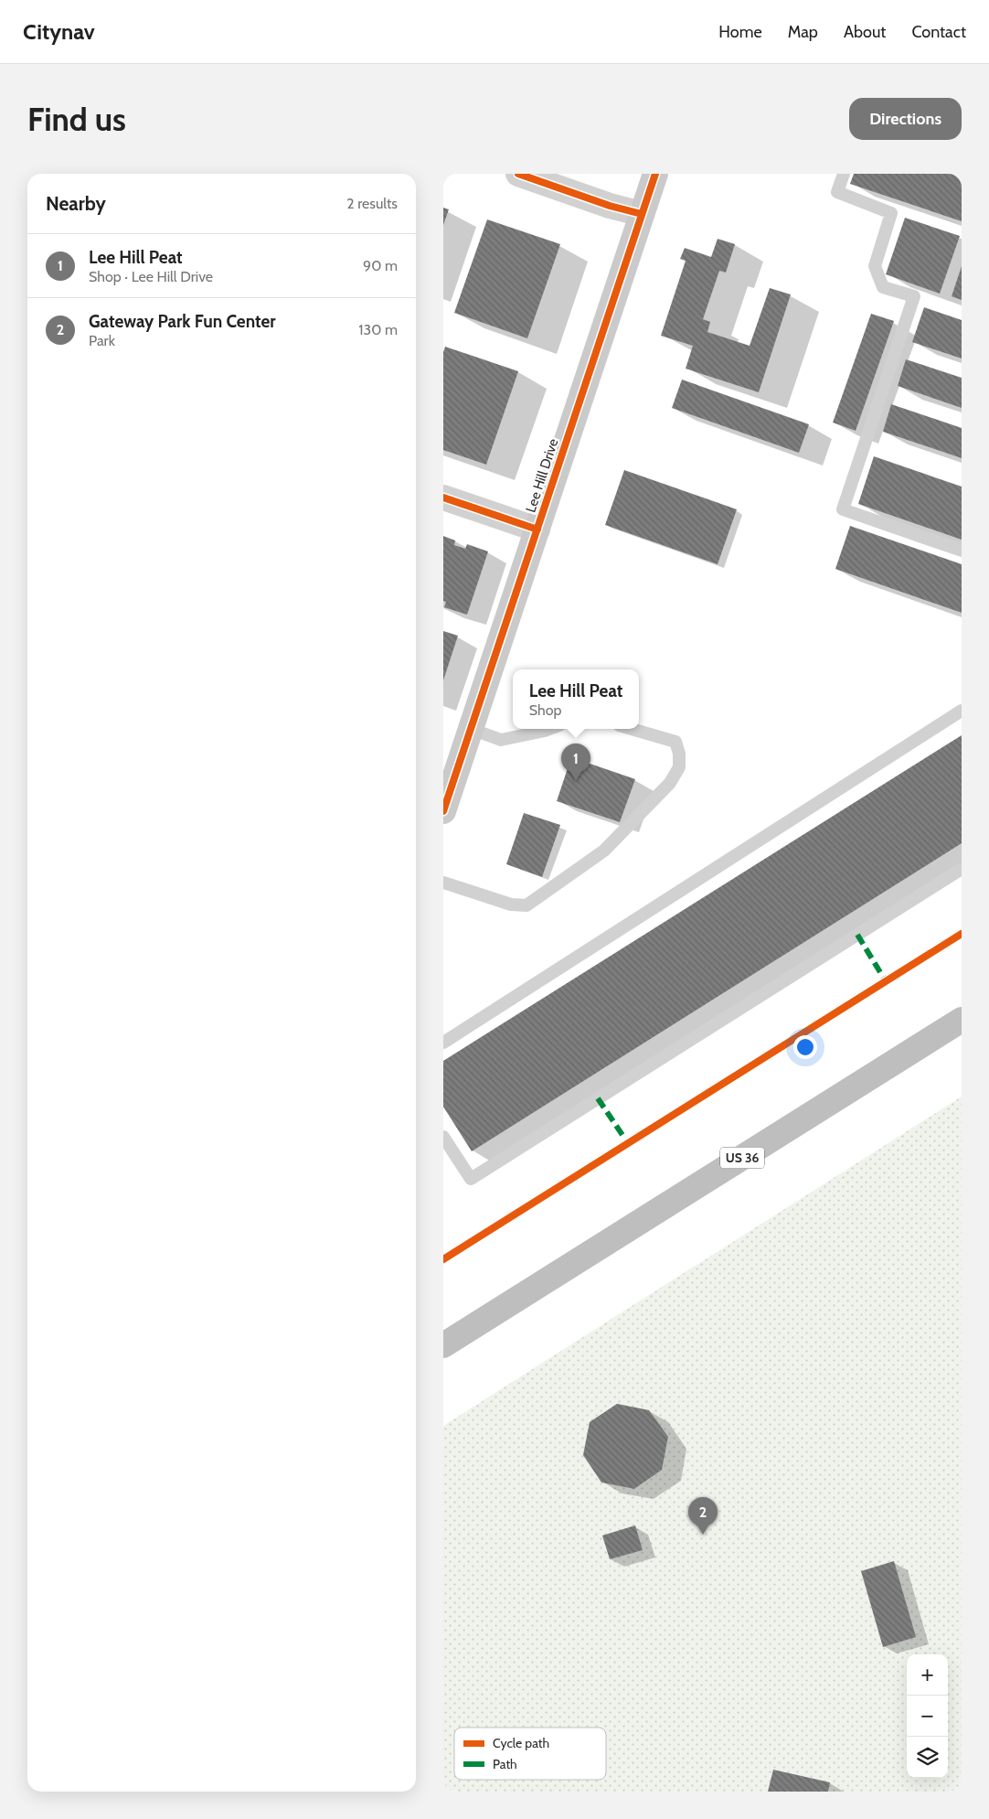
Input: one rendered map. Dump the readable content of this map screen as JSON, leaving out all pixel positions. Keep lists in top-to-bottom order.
{
  "streets": {
    "highway": ["US 36"],
    "street": ["Lee Hill Drive"]
  },
  "legend": ["Cycle path", "Path"],
  "page": {
    "header": "Citynav",
    "nav": [
      "Home",
      "Map",
      "About",
      "Contact"
    ],
    "buttons": "Directions",
    "title": "Find us",
    "heading": ["Nearby", "2 results"],
    "list": [
      {
        "mark": "1",
        "name": "Lee Hill Peat",
        "note": "Shop · Lee Hill Drive",
        "value": "90 m"
      },
      {
        "mark": "2",
        "name": "Gateway Park Fun Center",
        "note": "Park",
        "value": "130 m"
      }
    ],
    "popup": ["Lee Hill Peat", "Shop"],
    "pins": ["1", "2"],
    "map_buttons": ["+", "−"]
  }
}
